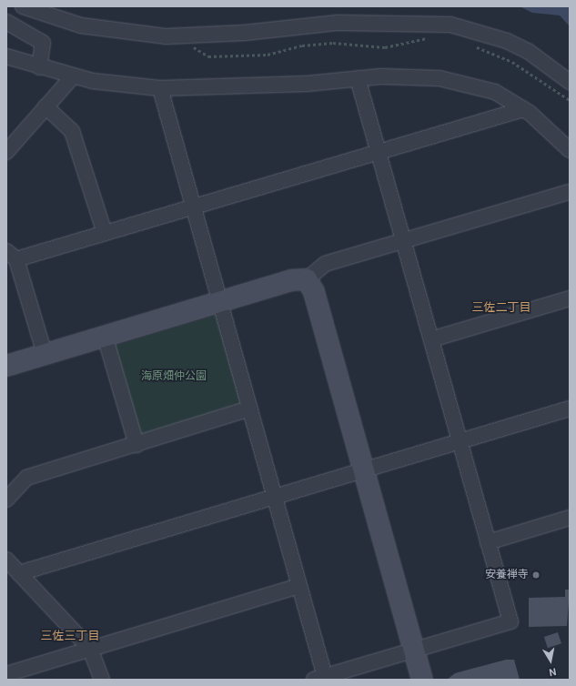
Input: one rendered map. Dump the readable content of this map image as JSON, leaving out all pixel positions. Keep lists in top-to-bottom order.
{
  "districts": ["三佐二丁目", "三佐三丁目"],
  "parks": ["海原畑仲公園"],
  "places": ["安養禅寺"],
  "north": "bottom"
}
